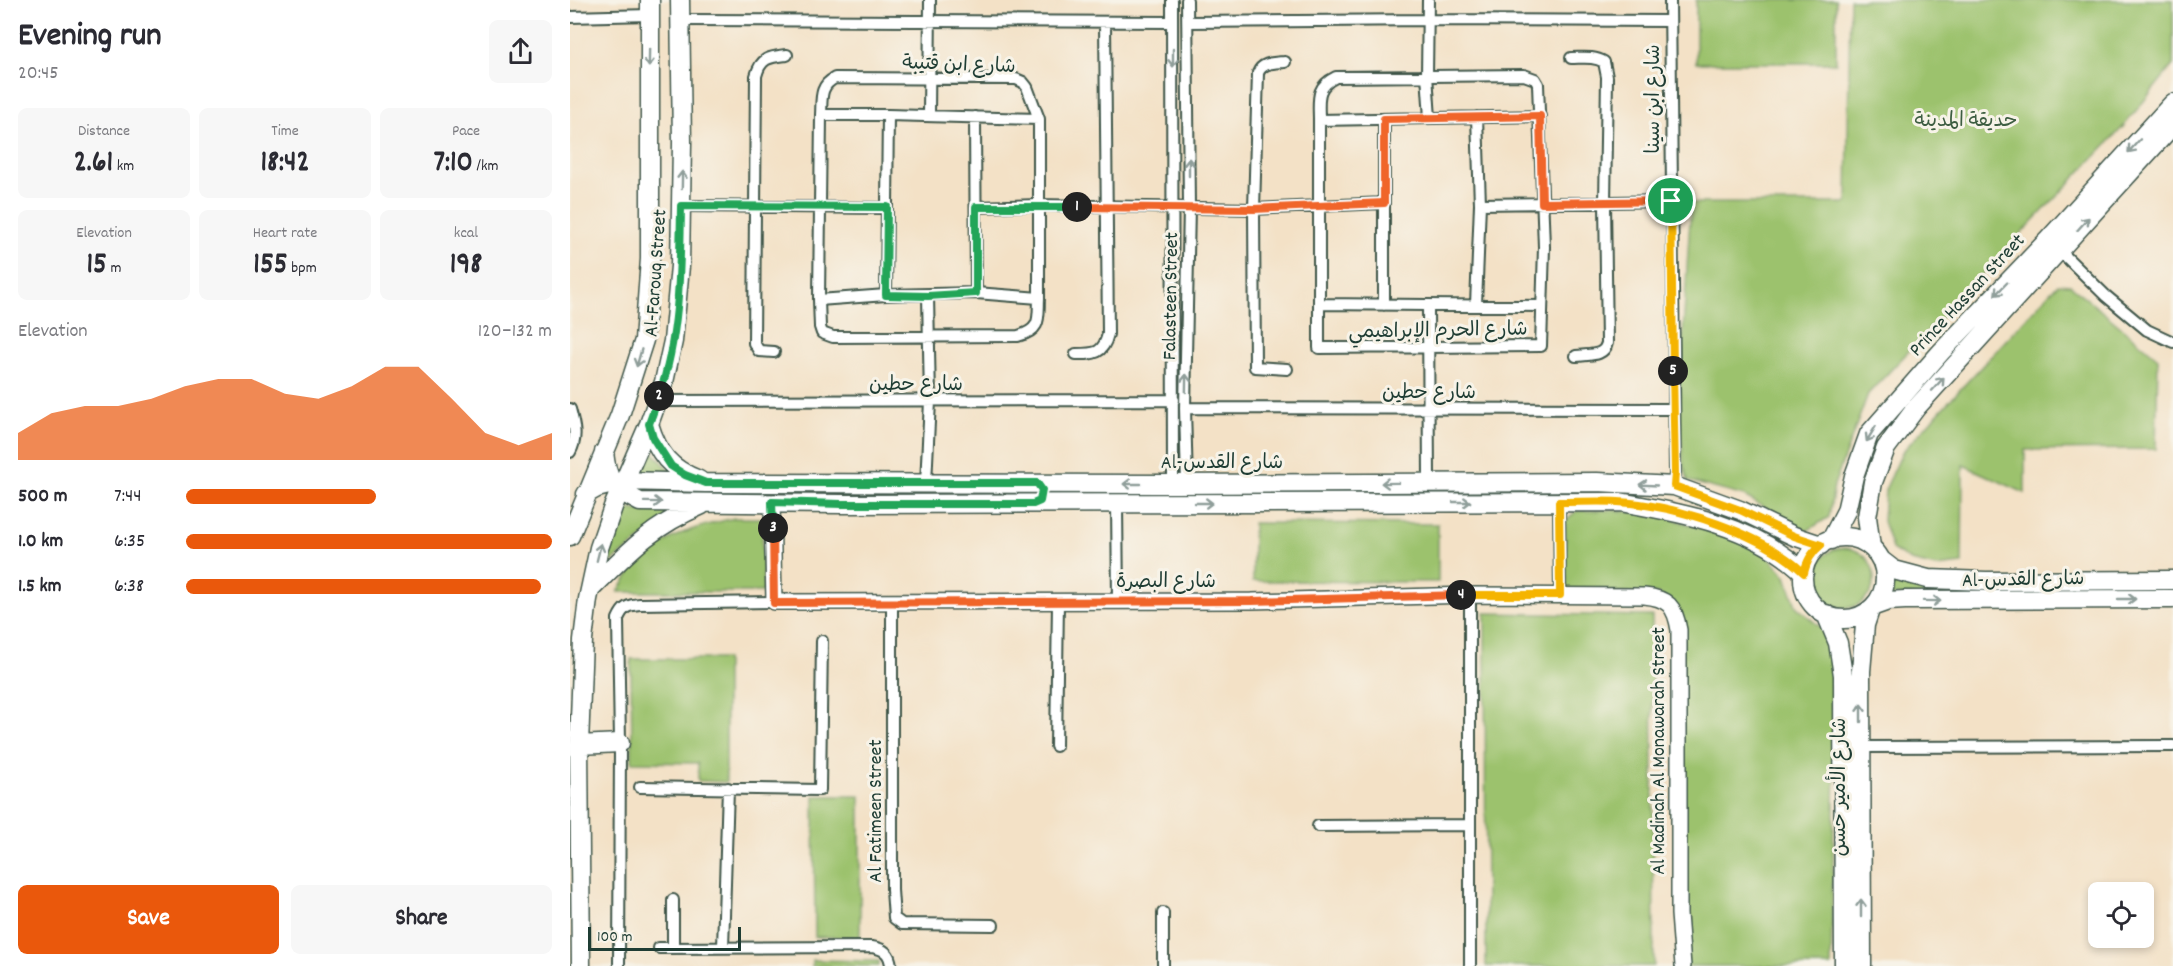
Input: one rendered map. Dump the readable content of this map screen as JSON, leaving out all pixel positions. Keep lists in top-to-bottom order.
{
  "streets": {
    "main road": [
      "Al-Farouq Street",
      "Prince Hassan Street",
      "Al-شارع القدس",
      "شارع البصرة",
      "Al Madinah Al Monawarah Street",
      "شارع الأمير حسن"
    ],
    "street": [
      "شارع ابن قتيبة",
      "شارع ابن سينا",
      "Falasteen Street",
      "شارع الحرم الإبراهيمي",
      "شارع حطين",
      "Al Fatimeen Street"
    ]
  },
  "crossings": [
    ["شارع ابن سينا", "شارع حطين"],
    ["شارع ابن سينا", "Al-شارع القدس"],
    ["Al-Farouq Street", "شارع حطين"],
    ["Al-Farouq Street", "Al-شارع القدس"],
    ["Prince Hassan Street", "Al-شارع القدس"],
    ["Prince Hassan Street", "شارع الأمير حسن"],
    ["Falasteen Street", "شارع حطين"],
    ["Falasteen Street", "Al-شارع القدس"],
    ["Al-شارع القدس", "شارع الأمير حسن"],
    ["شارع البصرة", "Al Madinah Al Monawarah Street"],
    ["شارع البصرة", "Al Fatimeen Street"]
  ],
  "parks": ["حديقة المدينة"],
  "scale_bar": "100 m",
  "page": {
    "heading": ["Evening run", "20:45"],
    "stats": [
      ["Distance", "2.61 km"],
      ["Time", "18:42"],
      ["Pace", "7:10 /km"],
      ["Elevation", "15 m"],
      ["Heart rate", "155 bpm"],
      ["kcal", "198"]
    ],
    "pins": [
      "1",
      "5",
      "2",
      "3",
      "4"
    ],
    "chart": ["Elevation", "120–132 m"],
    "list": [
      {
        "name": "500 m",
        "note": "7:44"
      },
      {
        "name": "1.0 km",
        "note": "6:35"
      },
      {
        "name": "1.5 km",
        "note": "6:38"
      }
    ],
    "buttons": ["Save", "Share"],
    "scale": "100 m"
  }
}
